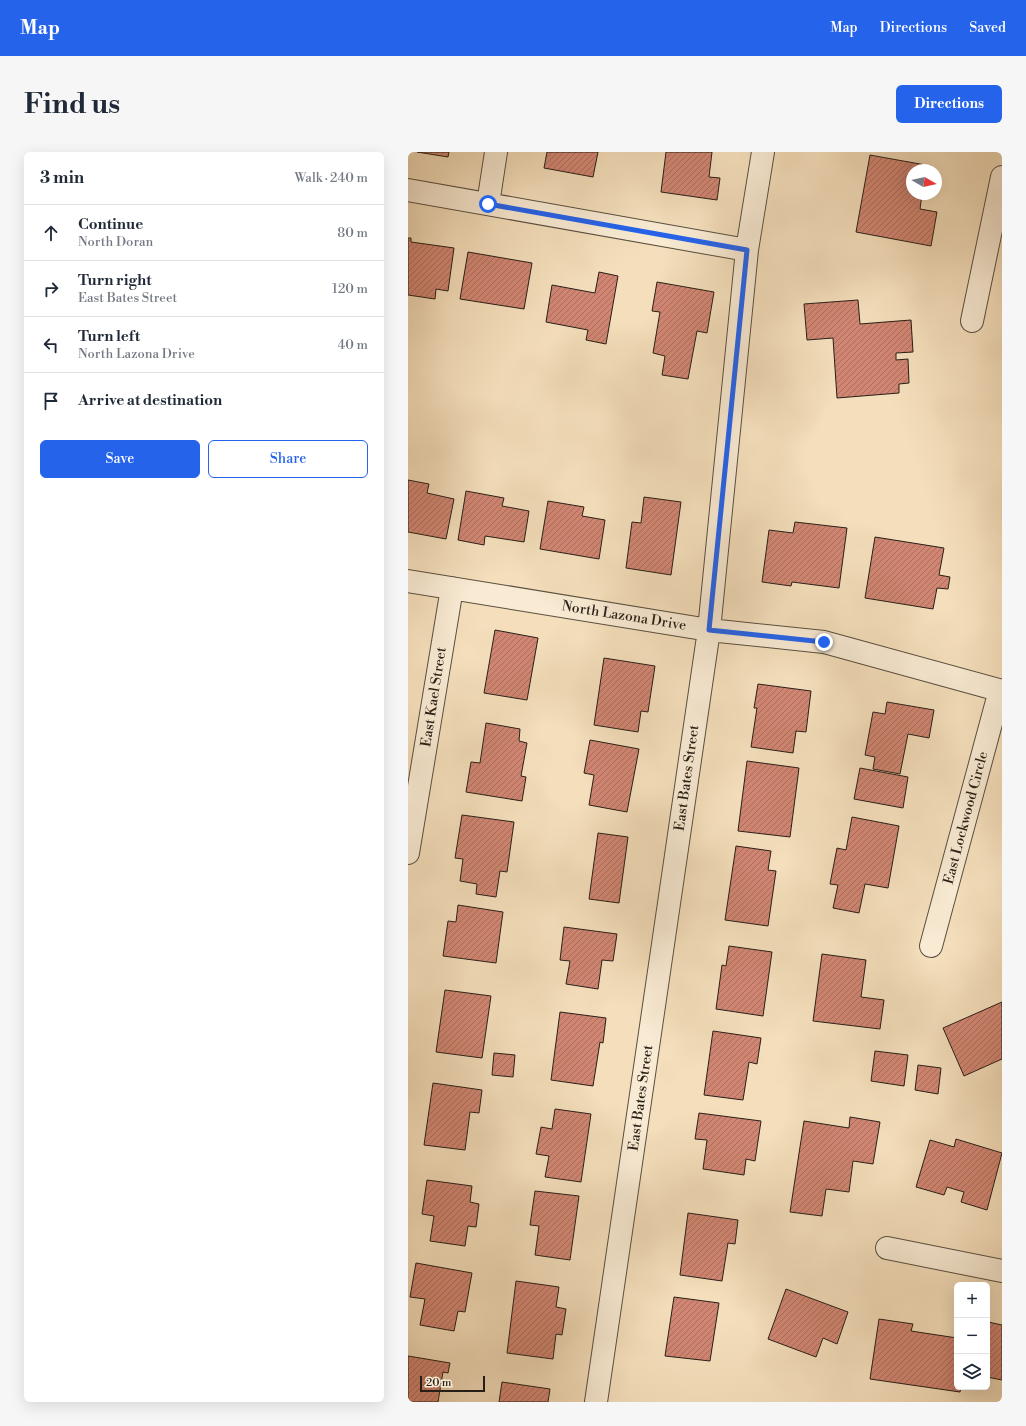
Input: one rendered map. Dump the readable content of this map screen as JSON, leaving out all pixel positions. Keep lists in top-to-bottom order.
{
  "streets": {
    "street": [
      "North Lazona Drive",
      "East Kael Street",
      "East Bates Street",
      "East Lockwood Circle"
    ]
  },
  "crossings": [
    ["North Lazona Drive", "East Kael Street"],
    ["North Lazona Drive", "East Bates Street"],
    ["North Lazona Drive", "East Lockwood Circle"]
  ],
  "scale_bar": "20 m",
  "north": "right",
  "page": {
    "header": "Map",
    "nav": ["Map", "Directions", "Saved"],
    "buttons": [
      "Directions",
      ["Save", "Share"]
    ],
    "title": "Find us",
    "heading": ["3 min", "Walk · 240 m"],
    "list": [
      ["Continue", "North Doran", "80 m"],
      ["Turn right", "East Bates Street", "120 m"],
      ["Turn left", "North Lazona Drive", "40 m"],
      "Arrive at destination"
    ],
    "map_buttons": ["+", "−"],
    "scale": "20 m"
  }
}
